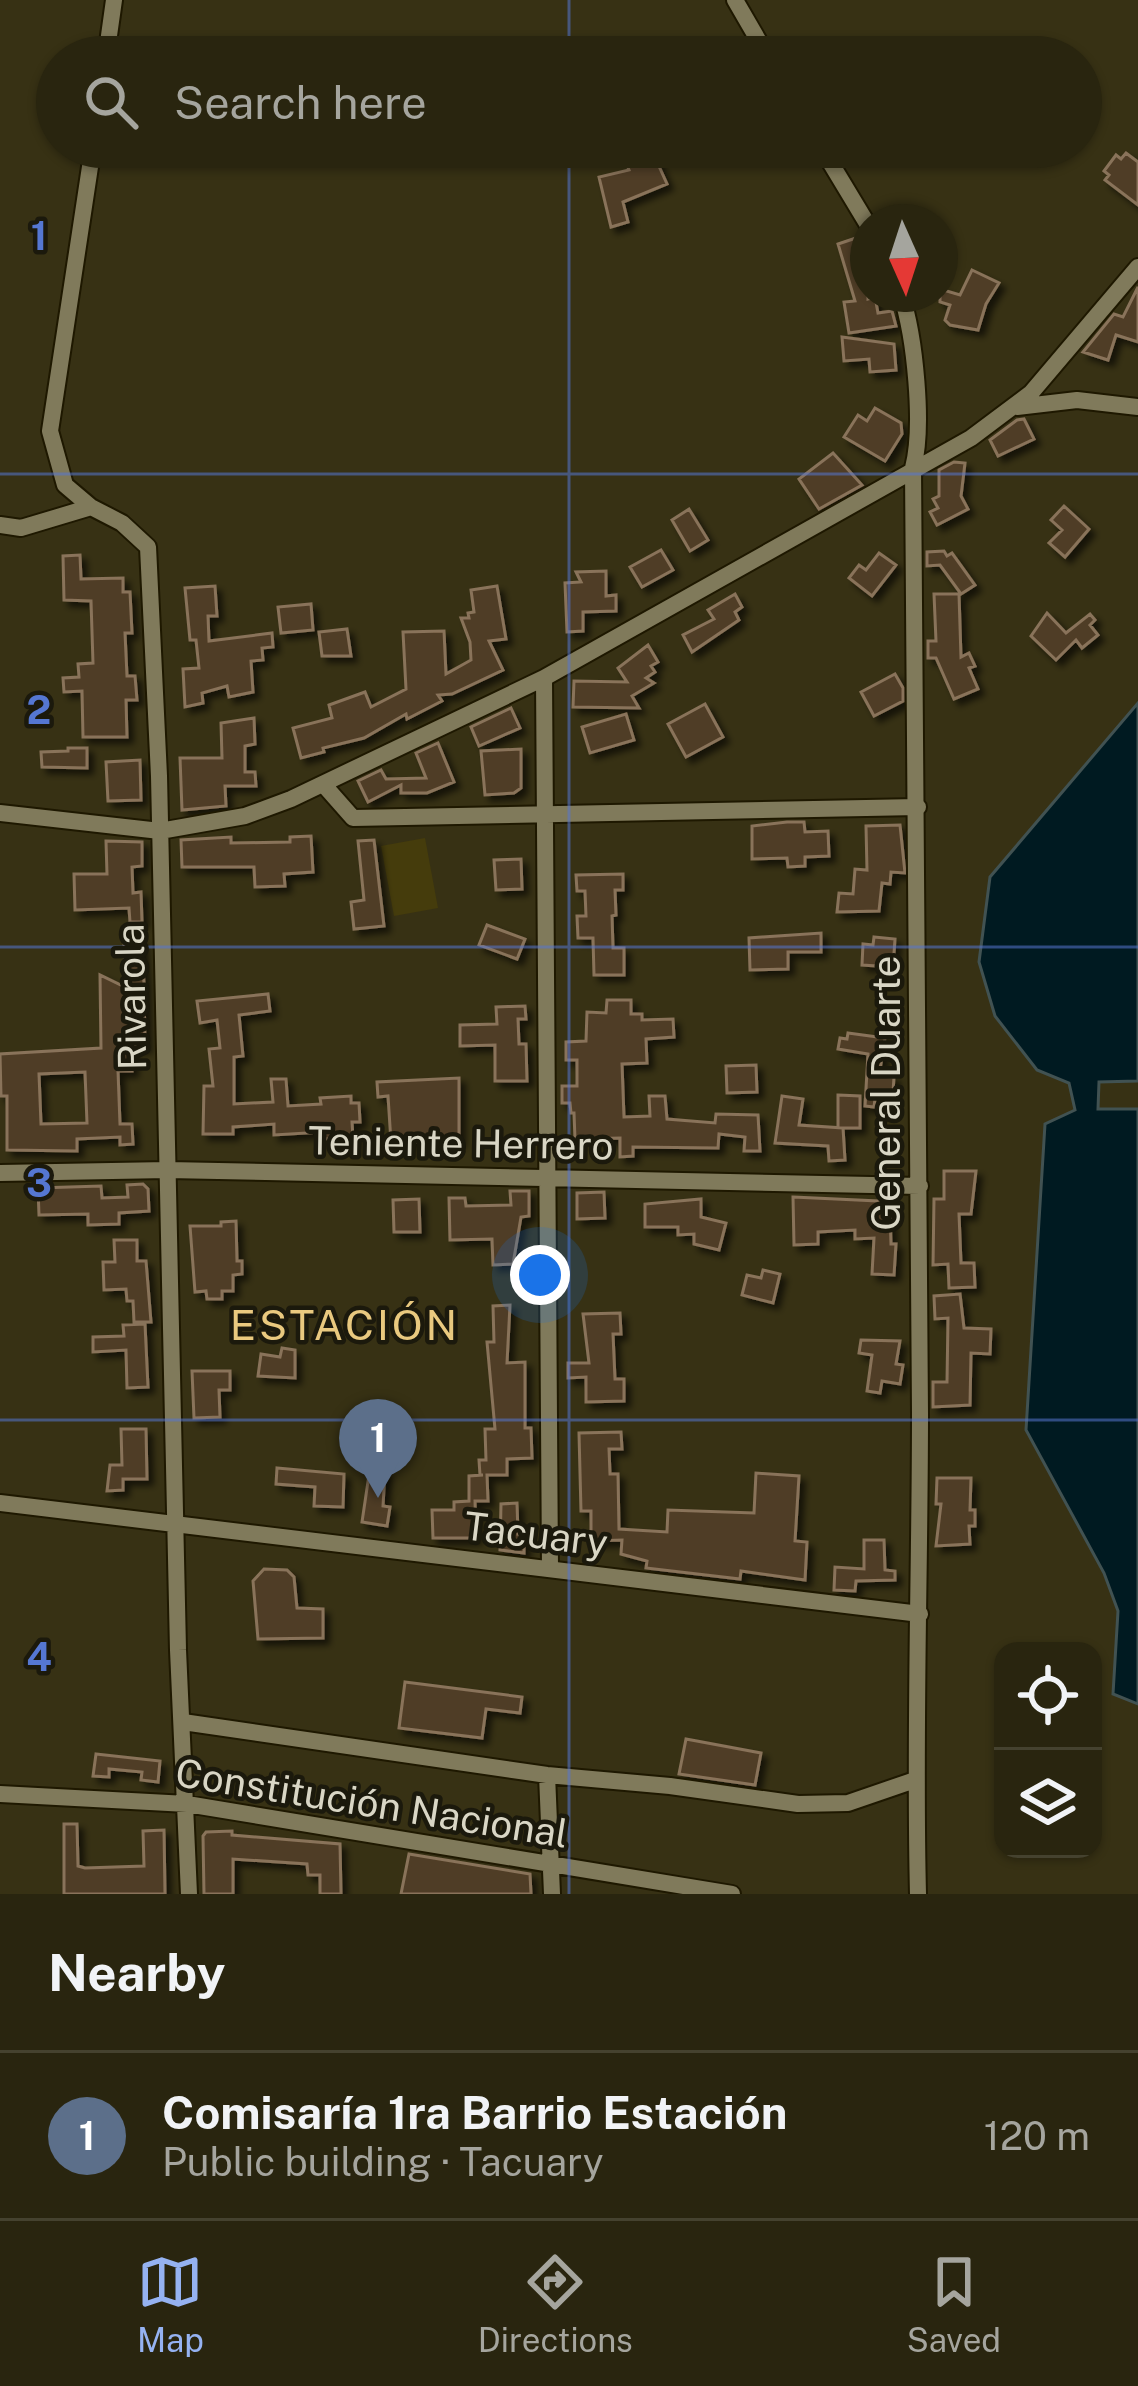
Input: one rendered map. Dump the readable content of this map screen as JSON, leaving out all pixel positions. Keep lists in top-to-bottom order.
{
  "streets": {
    "street": [
      "Rivarola",
      "General Duarte",
      "Teniente Herrero",
      "Tacuary",
      "Constitución Nacional"
    ]
  },
  "crossings": [
    ["Rivarola", "Teniente Herrero"],
    ["Rivarola", "Tacuary"],
    ["Rivarola", "Constitución Nacional"],
    ["General Duarte", "Teniente Herrero"],
    ["General Duarte", "Tacuary"]
  ],
  "districts": ["ESTACIÓN"],
  "north": "bottom",
  "page": {
    "search": "Search here",
    "pins": "1",
    "heading": "Nearby",
    "list": [
      {
        "mark": "1",
        "name": "Comisaría 1ra Barrio Estación",
        "note": "Public building · Tacuary",
        "value": "120 m"
      }
    ],
    "nav": ["Map", "Directions", "Saved"]
  },
  "grid": {
    "rows": [
      "1",
      "2",
      "3",
      "4"
    ]
  }
}
